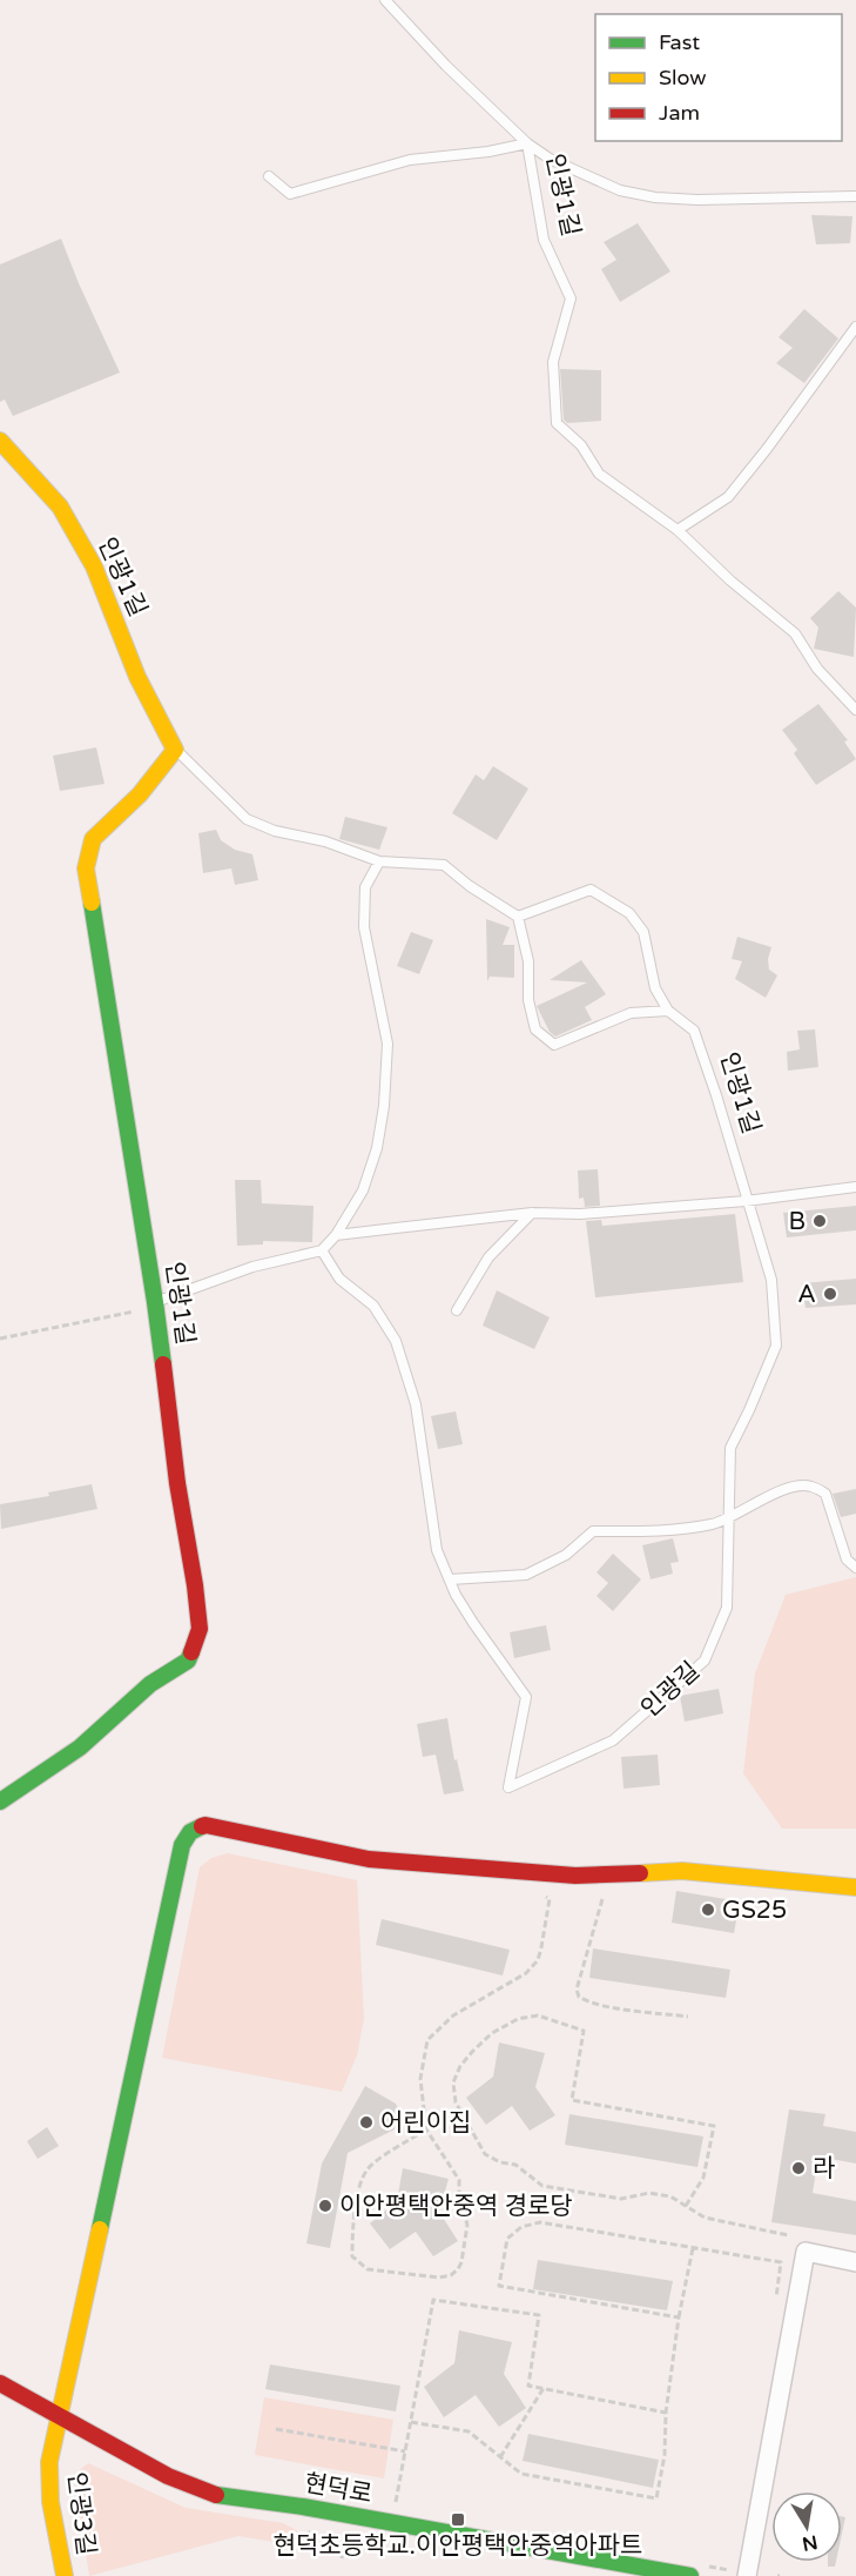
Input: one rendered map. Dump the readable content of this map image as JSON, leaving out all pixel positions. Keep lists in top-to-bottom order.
{
  "streets": {
    "street": ["인광1길", "현덕로", "인광3길"],
    "lane": ["인광길"]
  },
  "crossings": [
    ["인광1길", "인광길"],
    ["현덕로", "인광3길"]
  ],
  "places": {
    "other": [
      "B",
      "A",
      "GS25",
      "어린이집",
      "라",
      "이안평택안중역 경로당"
    ],
    "transit": ["현덕초등학교.이안평택안중역아파트"]
  },
  "legend": ["Fast", "Slow", "Jam"],
  "north": "bottom"
}
